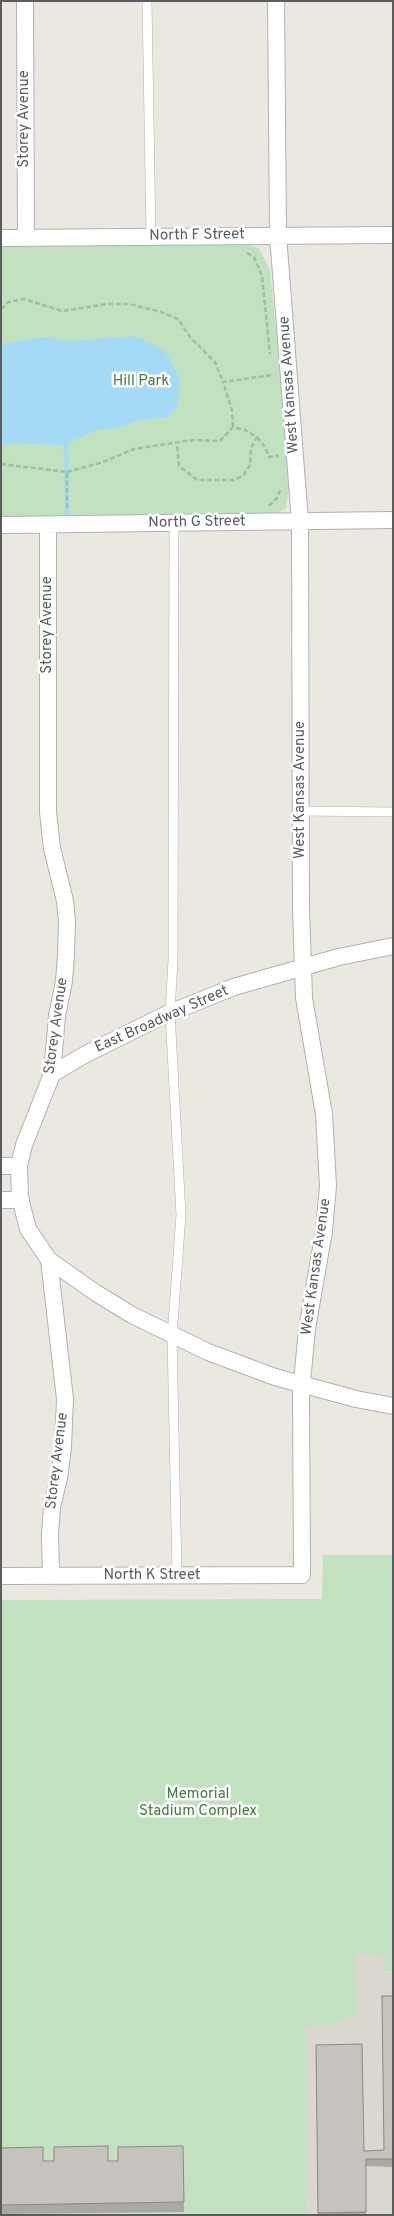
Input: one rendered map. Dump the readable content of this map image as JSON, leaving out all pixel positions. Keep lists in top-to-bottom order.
{
  "streets": {
    "street": [
      "Storey Avenue",
      "North F Street",
      "West Kansas Avenue",
      "North G Street",
      "East Broadway Street",
      "North K Street"
    ]
  },
  "crossings": [
    ["Storey Avenue", "North F Street"],
    ["Storey Avenue", "North G Street"],
    ["Storey Avenue", "East Broadway Street"],
    ["Storey Avenue", "North K Street"],
    ["North F Street", "West Kansas Avenue"],
    ["West Kansas Avenue", "North G Street"],
    ["West Kansas Avenue", "East Broadway Street"],
    ["West Kansas Avenue", "North K Street"]
  ],
  "parks": ["Hill Park", "Memorial Stadium Complex"]
}
